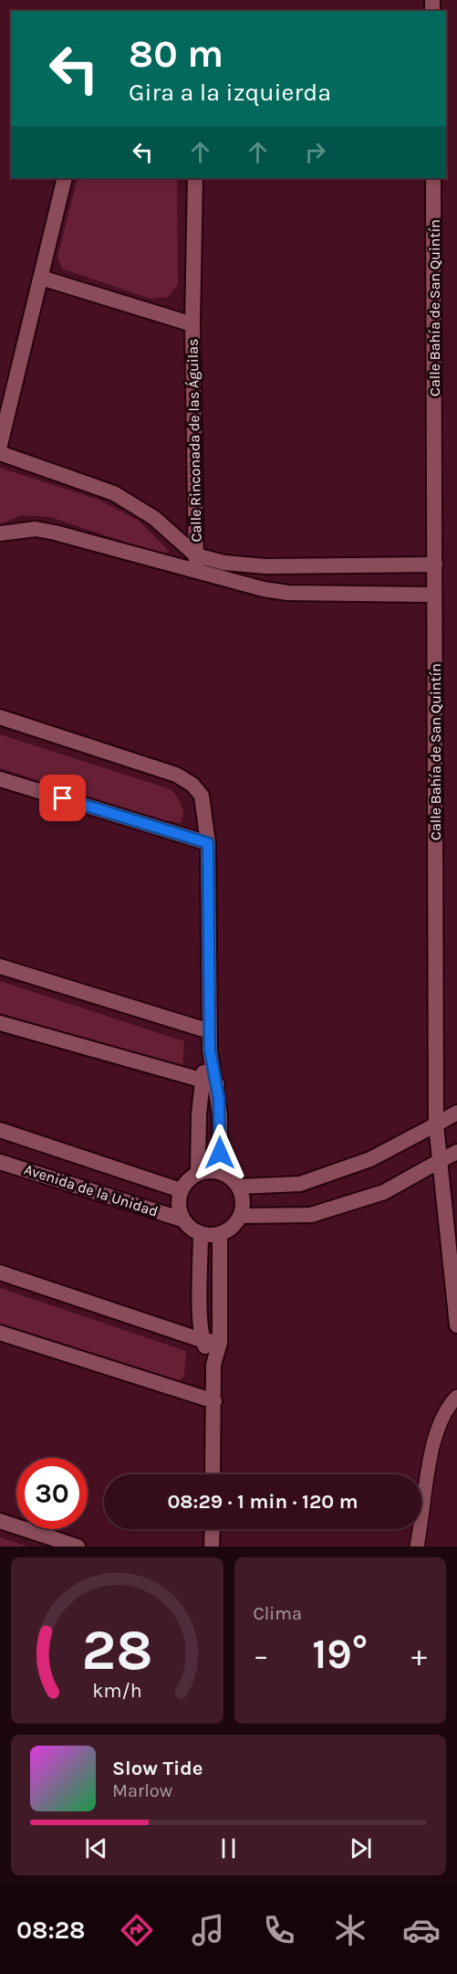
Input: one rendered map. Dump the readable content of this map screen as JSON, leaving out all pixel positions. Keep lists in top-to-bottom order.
{
  "streets": {
    "street": ["Calle Bahía de San Quintín", "Calle Rinconada de las Águilas", "Avenida de la Unidad"]
  },
  "crossings": [
    ["Calle Bahía de San Quintín", "Calle Rinconada de las Águilas"]
  ],
  "page": {
    "turn": ["80 m", "Gira a la izquierda"],
    "limit": "30",
    "trip": "08:29 · 1 min · 120 m",
    "tile": "Clima",
    "heat": ["−", "19°", "+"],
    "song": ["Slow Tide", "Marlow"],
    "tabs": "08:28",
    "gauge": ["28", "km/h"]
  }
}
